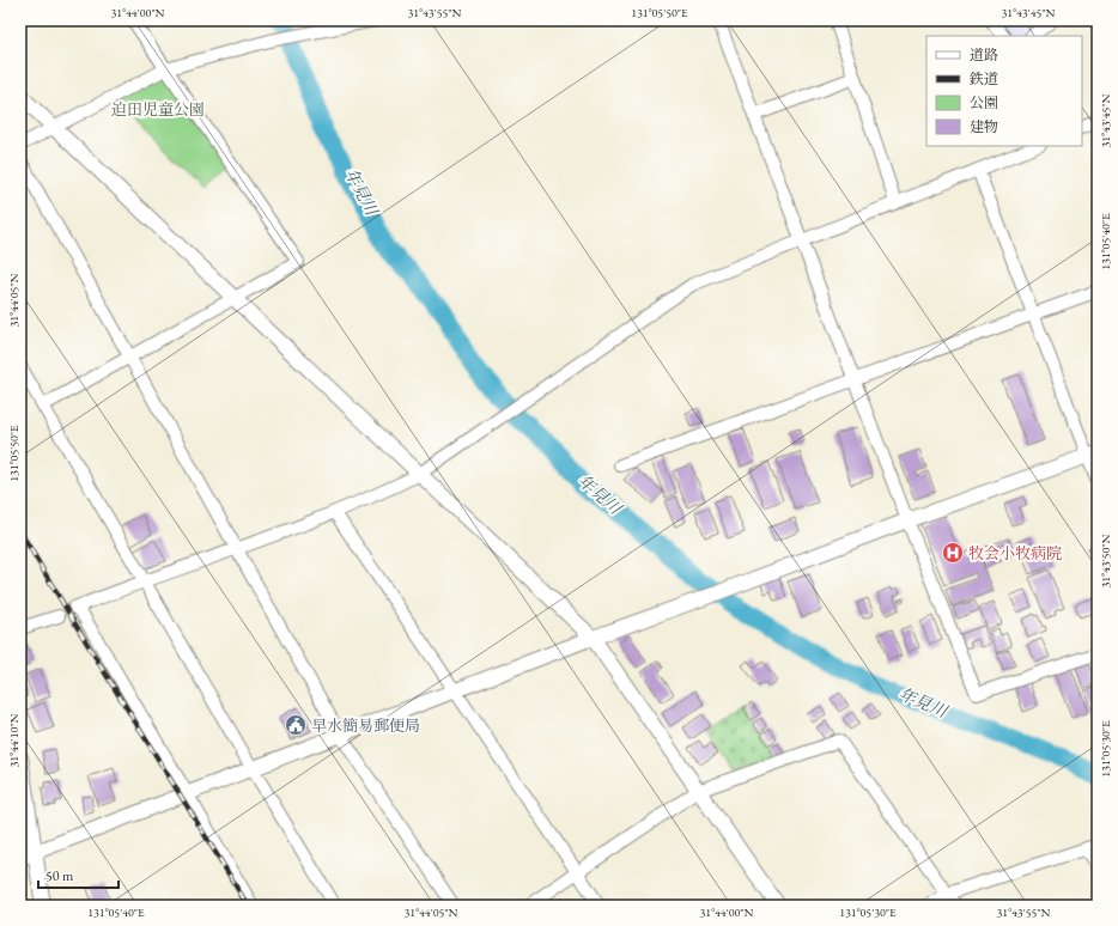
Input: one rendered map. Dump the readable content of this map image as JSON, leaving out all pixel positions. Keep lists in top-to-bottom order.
{
  "water": ["年見川"],
  "parks": ["迫田児童公園"],
  "places": {
    "hospital": ["牧会小牧病院"],
    "public building": ["早水簡易郵便局"]
  },
  "legend": [
    "道路",
    "鉄道",
    "公園",
    "建物"
  ],
  "scale_bar": "50 m",
  "coordinates": [
    "31°44'00\"N",
    "31°43'55\"N",
    "131°05'50\"E",
    "31°43'45\"N",
    "131°05'40\"E",
    "31°44'05\"N",
    "31°43'50\"N",
    "31°44'10\"N",
    "131°05'30\"E"
  ]
}
